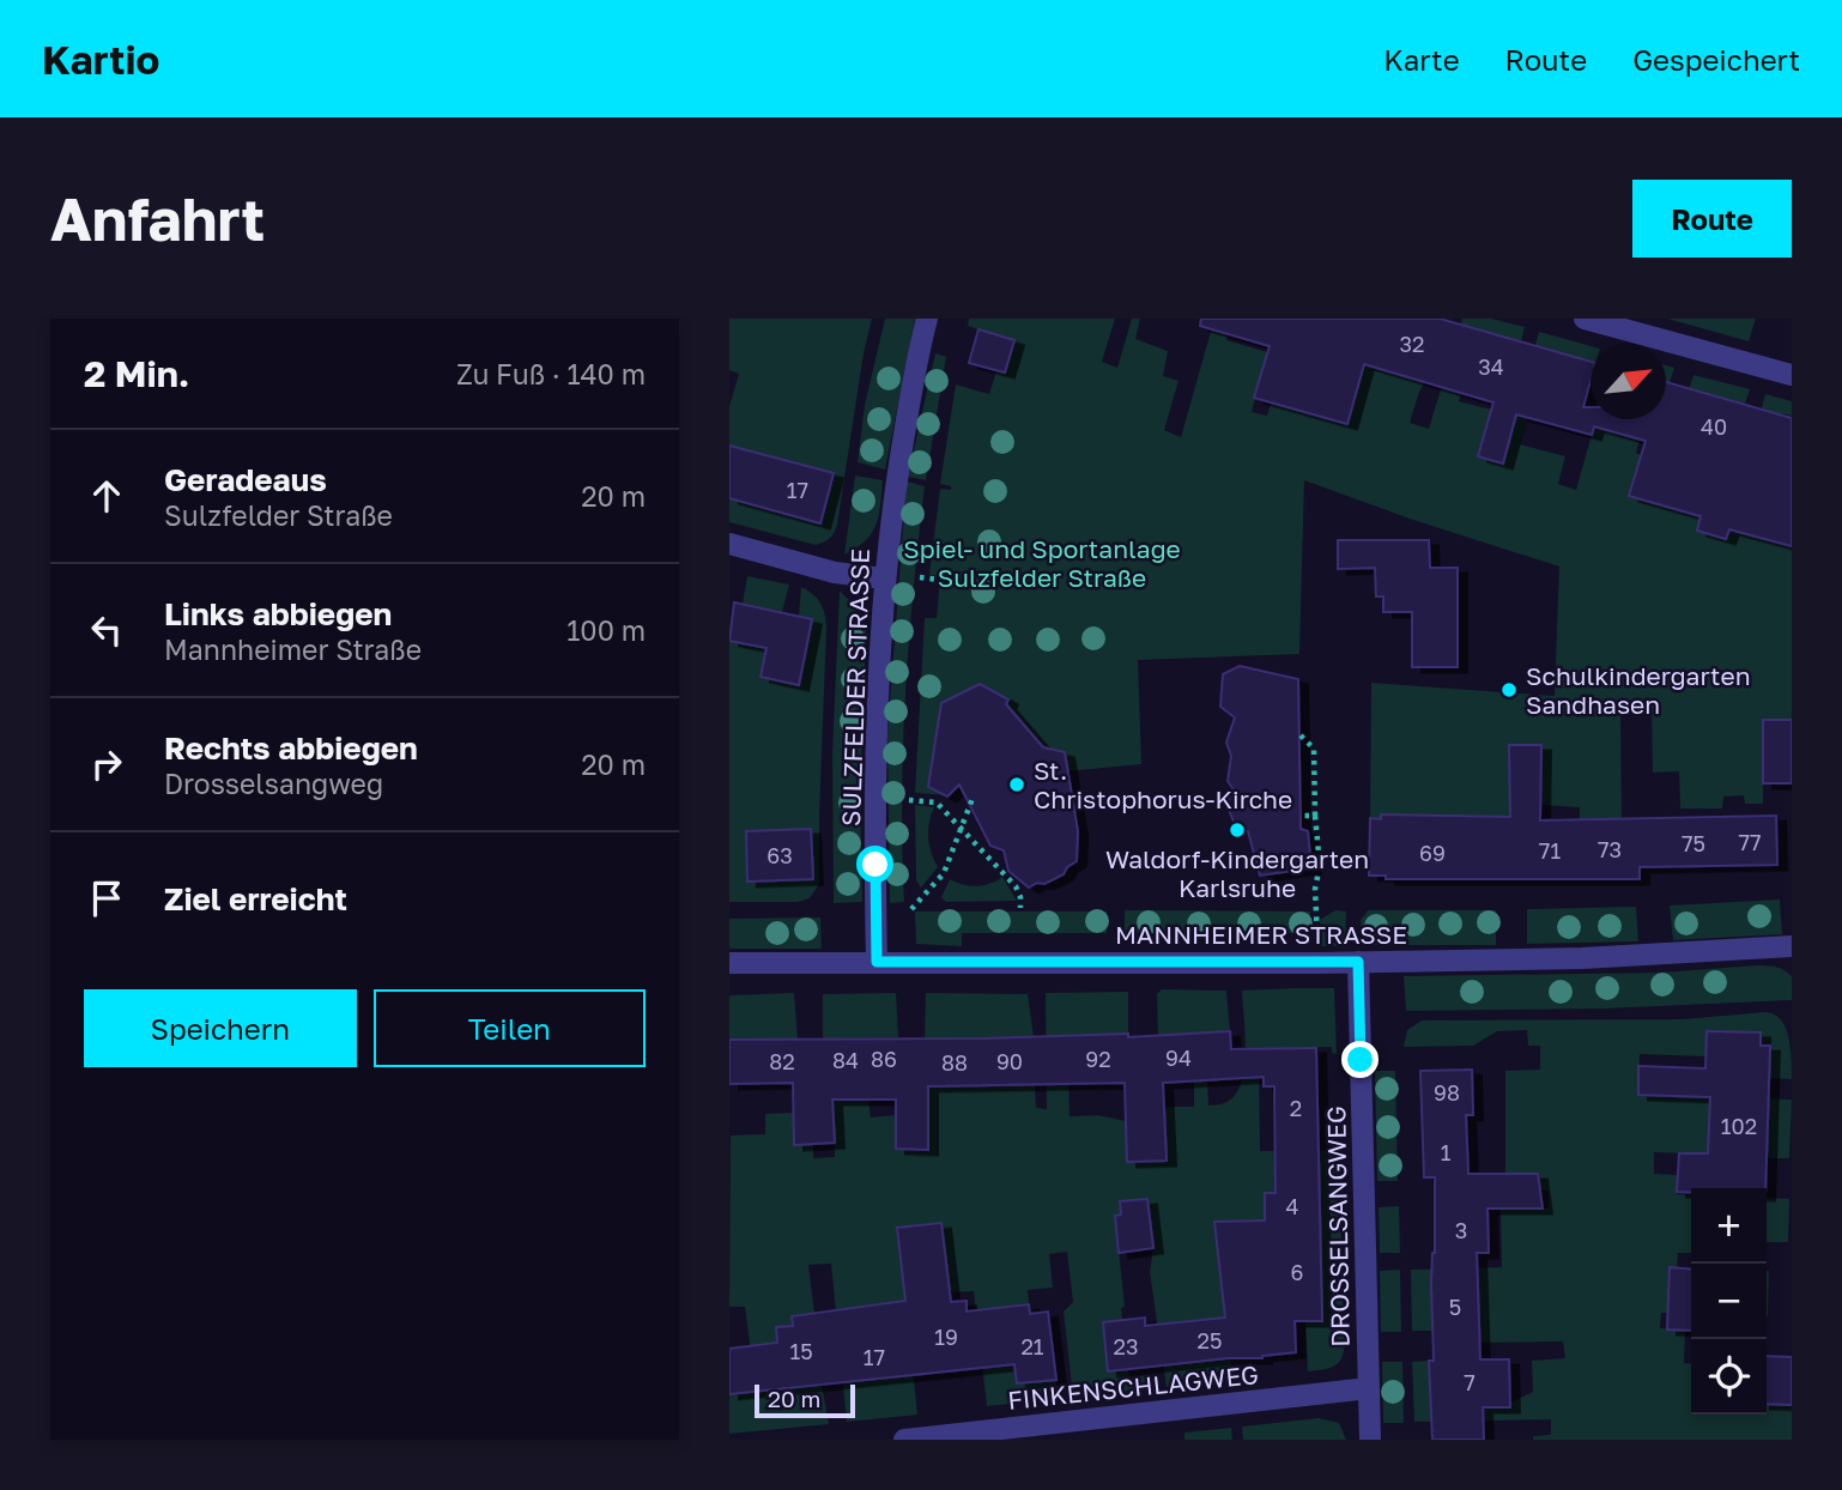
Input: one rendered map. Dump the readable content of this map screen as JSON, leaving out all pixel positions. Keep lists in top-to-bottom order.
{
  "streets": {
    "street": [
      "SULZFELDER STRASSE",
      "MANNHEIMER STRASSE",
      "DROSSELSANGWEG",
      "FINKENSCHLAGWEG"
    ]
  },
  "crossings": [
    ["SULZFELDER STRASSE", "MANNHEIMER STRASSE"],
    ["MANNHEIMER STRASSE", "DROSSELSANGWEG"],
    ["DROSSELSANGWEG", "FINKENSCHLAGWEG"]
  ],
  "parks": ["Spiel- und Sportanlage Sulzfelder Straße"],
  "places": ["Schulkindergarten Sandhasen", "St. Christophorus-Kirche", "Waldorf-Kindergarten Karlsruhe"],
  "house_numbers": [
    "32",
    "34",
    "40",
    "17",
    "77",
    "75",
    "73",
    "71",
    "69",
    "63",
    "94",
    "86",
    "92",
    "84",
    "82",
    "90",
    "88",
    "98",
    "2",
    "102",
    "1",
    "4",
    "3",
    "6",
    "5",
    "19",
    "25",
    "21",
    "23",
    "15",
    "17",
    "7"
  ],
  "scale_bar": "20 m",
  "north": "top right",
  "page": {
    "header": "Kartio",
    "nav": ["Karte", "Route", "Gespeichert"],
    "buttons": [
      "Route",
      ["Speichern", "Teilen"]
    ],
    "title": "Anfahrt",
    "heading": ["2 Min.", "Zu Fuß · 140 m"],
    "list": [
      ["Geradeaus", "Sulzfelder Straße", "20 m"],
      ["Links abbiegen", "Mannheimer Straße", "100 m"],
      ["Rechts abbiegen", "Drosselsangweg", "20 m"],
      "Ziel erreicht"
    ],
    "map_buttons": ["+", "−"],
    "scale": "20 m"
  }
}
